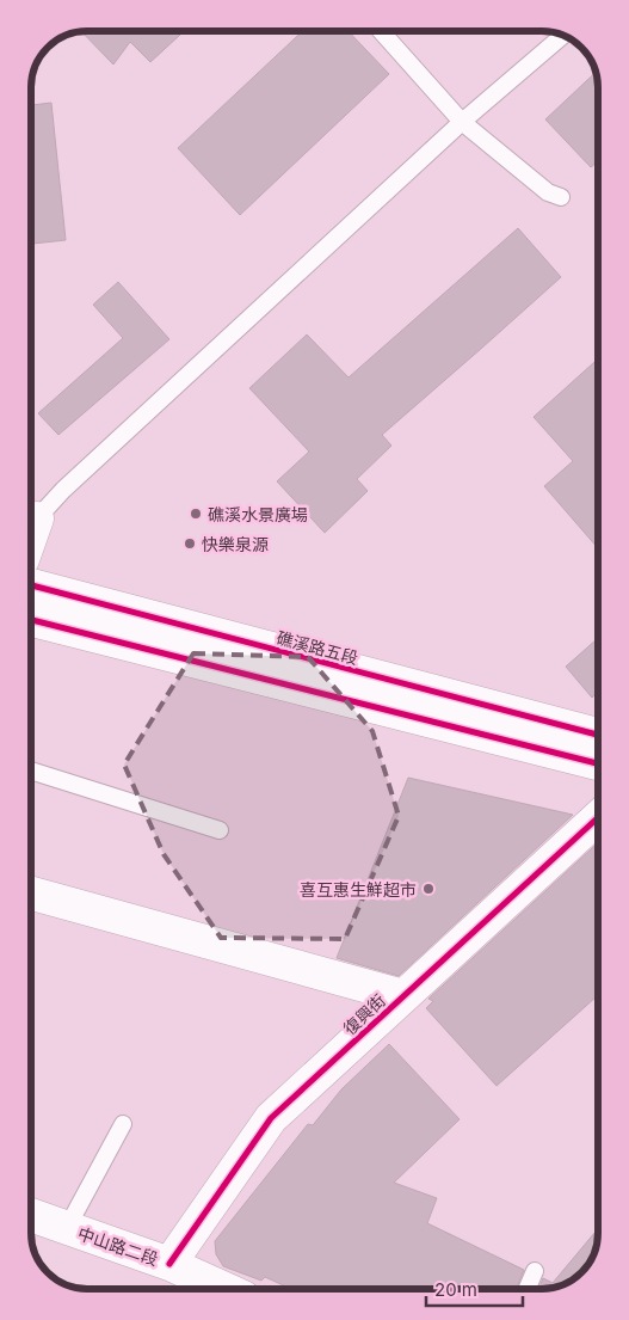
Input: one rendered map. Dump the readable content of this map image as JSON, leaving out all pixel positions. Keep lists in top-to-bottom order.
{
  "streets": {
    "street": ["礁溪路五段", "復興街", "中山路二段"]
  },
  "crossings": [
    ["復興街", "中山路二段"]
  ],
  "places": ["礁溪水景廣場", "快樂泉源", "喜互惠生鮮超市"],
  "scale_bar": "20 m"
}
